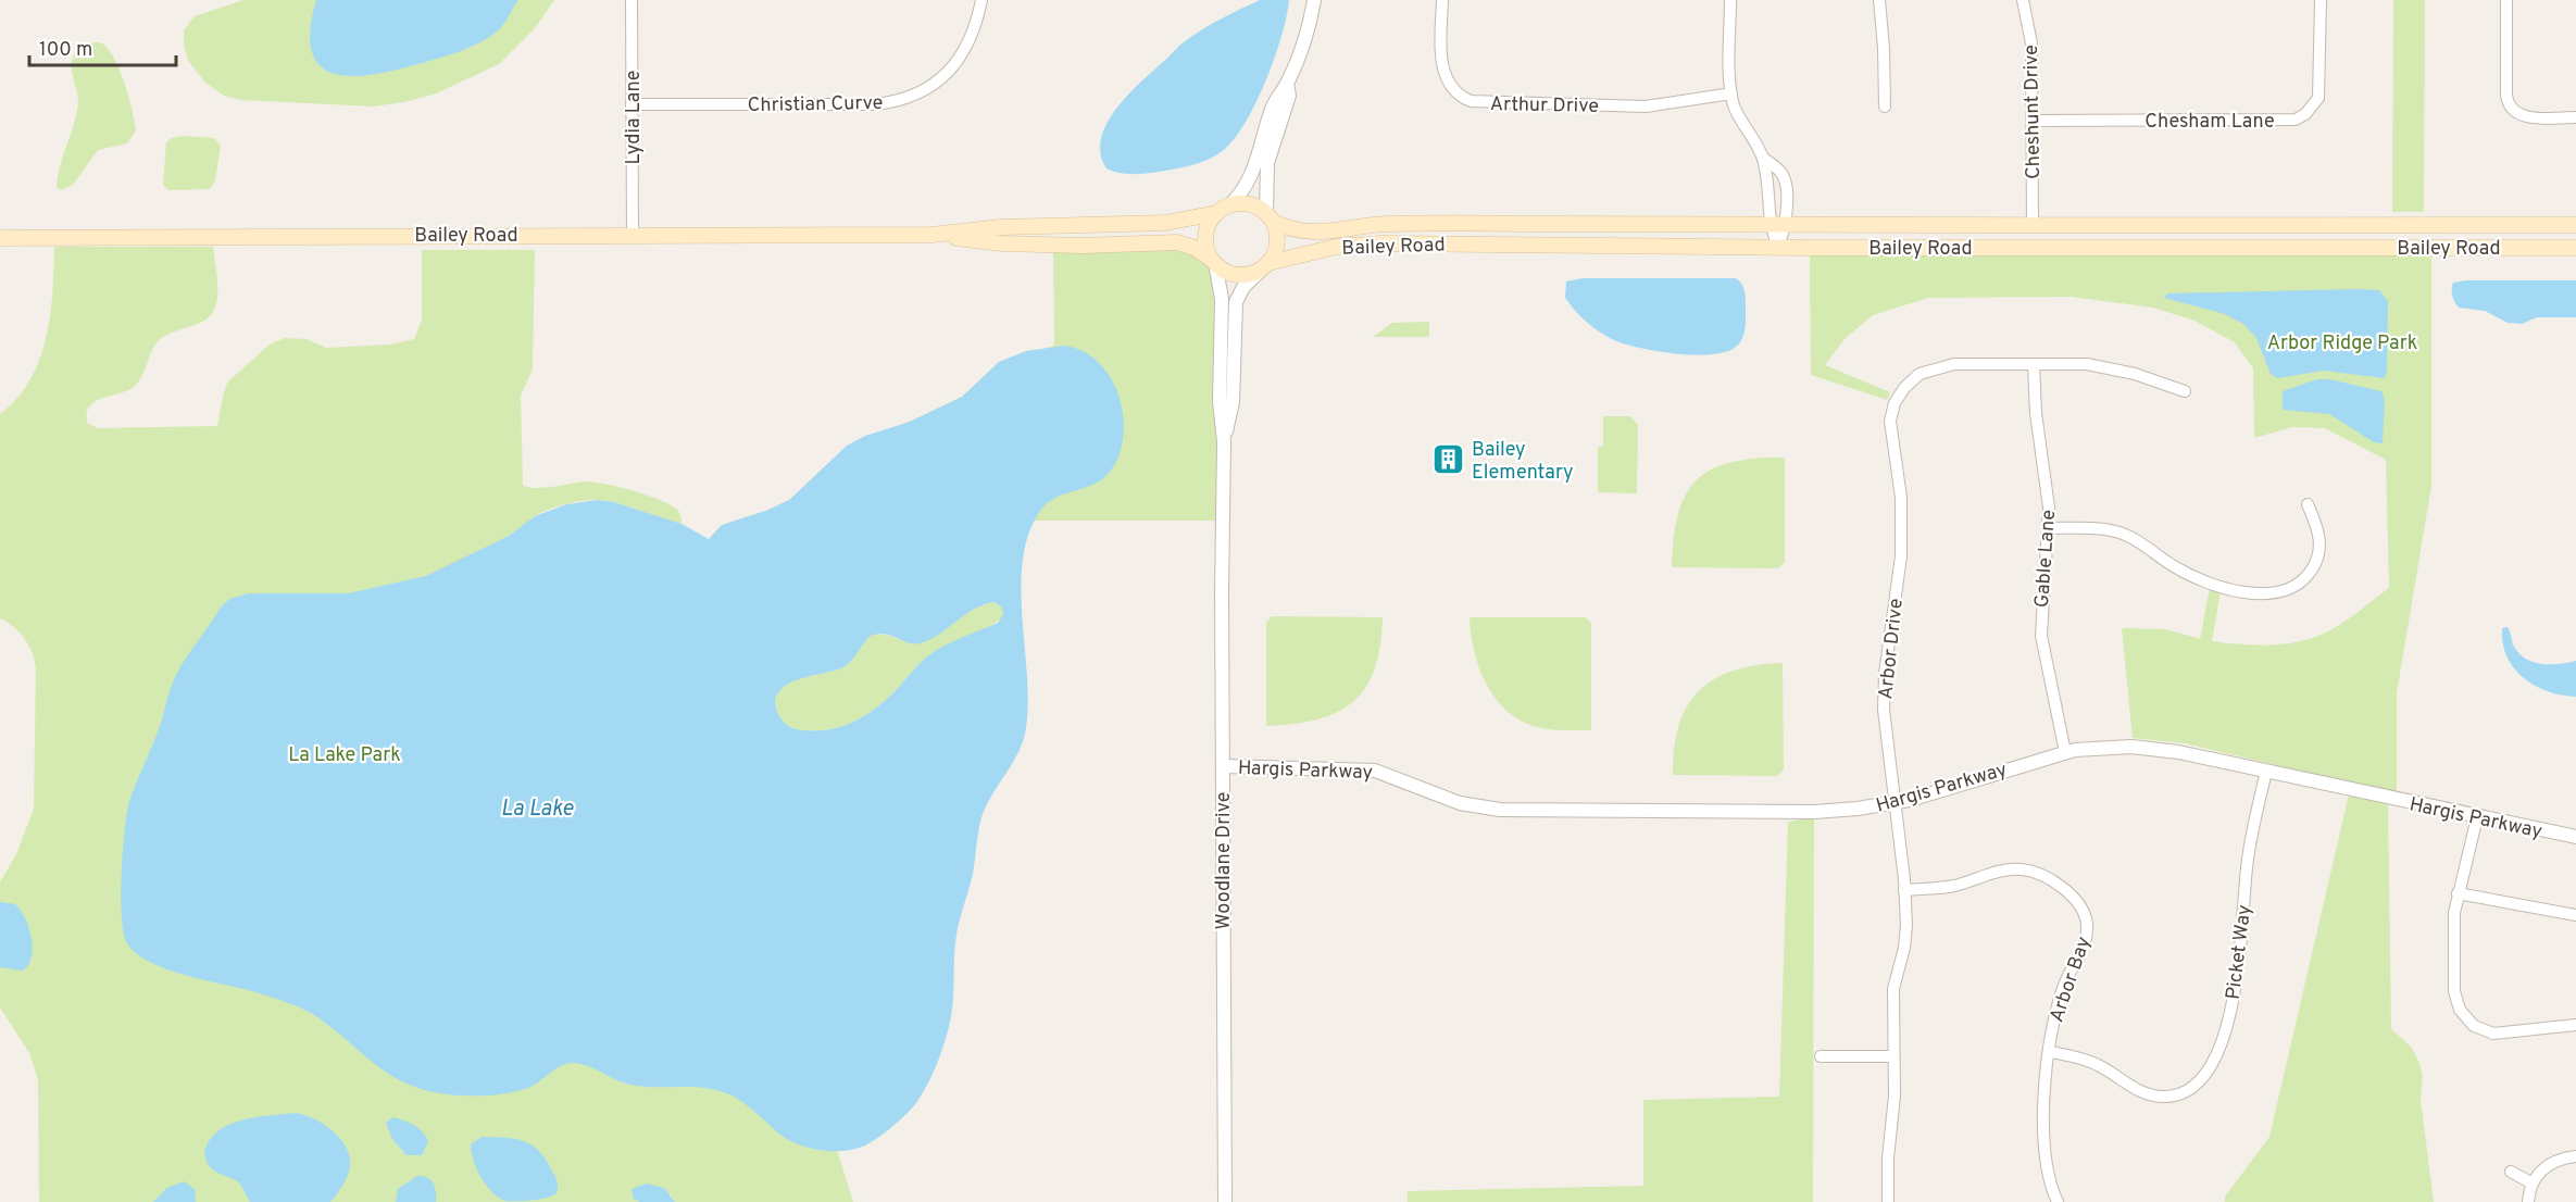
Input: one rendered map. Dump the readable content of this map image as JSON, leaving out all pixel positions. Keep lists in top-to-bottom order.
{
  "streets": {
    "main road": ["Bailey Road"],
    "street": [
      "Christian Curve",
      "Arthur Drive",
      "Cheshunt Drive",
      "Lydia Lane",
      "Chesham Lane",
      "Gable Lane",
      "Arbor Drive",
      "Hargis Parkway",
      "Woodlane Drive",
      "Picket Way",
      "Arbor Bay"
    ]
  },
  "crossings": [
    ["Christian Curve", "Lydia Lane"],
    ["Cheshunt Drive", "Chesham Lane"],
    ["Cheshunt Drive", "Bailey Road"],
    ["Lydia Lane", "Bailey Road"],
    ["Bailey Road", "Woodlane Drive"],
    ["Gable Lane", "Arbor Drive"],
    ["Gable Lane", "Hargis Parkway"],
    ["Arbor Drive", "Hargis Parkway"],
    ["Arbor Drive", "Arbor Bay"],
    ["Hargis Parkway", "Woodlane Drive"],
    ["Hargis Parkway", "Picket Way"],
    ["Picket Way", "Arbor Bay"]
  ],
  "water": ["La Lake"],
  "parks": ["Arbor Ridge Park", "La Lake Park"],
  "places": {
    "building": ["Bailey Elementary"]
  },
  "scale_bar": "100 m"
}
